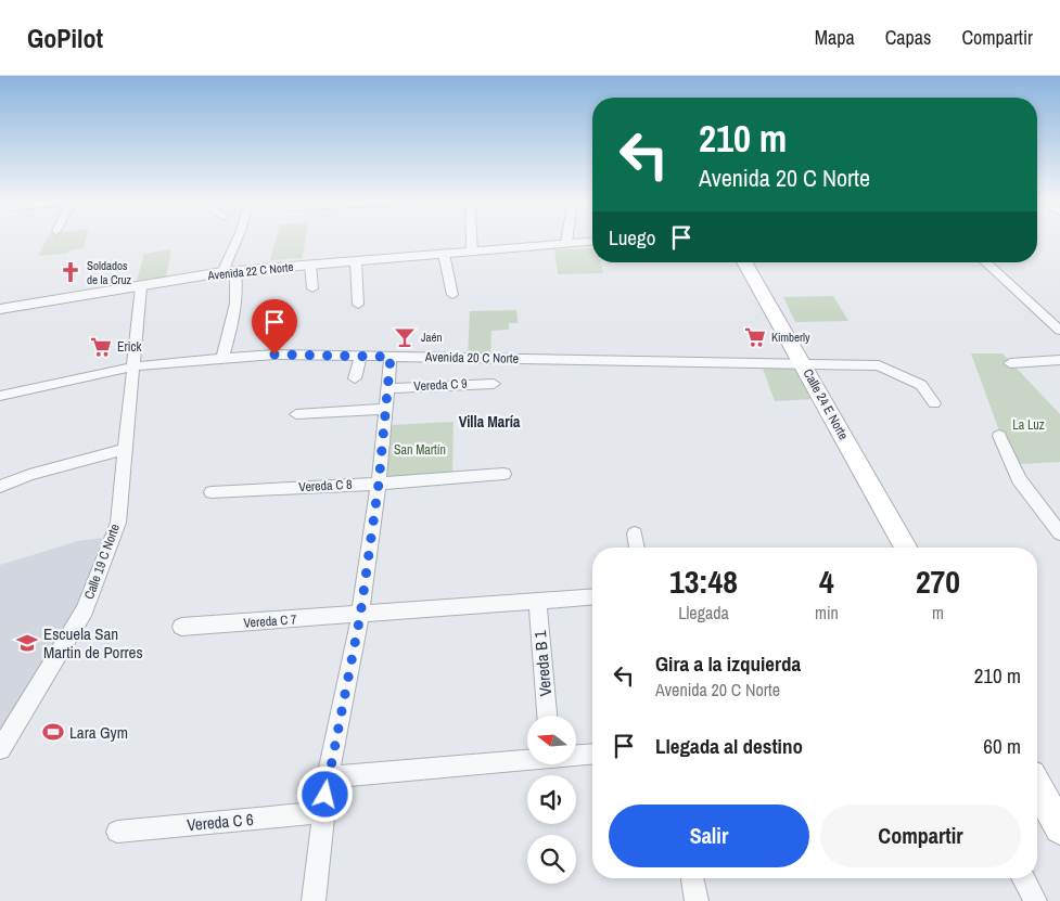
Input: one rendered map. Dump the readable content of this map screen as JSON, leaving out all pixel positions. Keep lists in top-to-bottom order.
{
  "streets": {
    "main road": ["Calle 24 E Norte"],
    "street": [
      "Avenida 22 C Norte",
      "Avenida 20 C Norte",
      "Vereda C 9",
      "Vereda C 8",
      "Calle 19 C Norte",
      "Vereda C 7",
      "Vereda B 1",
      "Vereda C 6"
    ]
  },
  "crossings": [
    ["Avenida 22 C Norte", "Calle 19 C Norte"],
    ["Avenida 20 C Norte", "Calle 24 E Norte"],
    ["Avenida 20 C Norte", "Calle 19 C Norte"],
    ["Vereda C 7", "Vereda B 1"]
  ],
  "districts": ["Villa María"],
  "parks": ["La Luz", "San Martín"],
  "places": {
    "church": ["Soldados de la Cruz"],
    "bar": ["Jaén"],
    "supermarket": ["Kimberly", "Erick"],
    "school or university": ["Escuela San Martin de Porres"],
    "sports": ["Lara Gym"]
  },
  "north": "left",
  "page": {
    "header": "GoPilot",
    "nav": ["Mapa", "Capas", "Compartir"],
    "turn": ["210 m", "Avenida 20 C Norte"],
    "then": "Luego",
    "eta": [
      "13:48",
      "Llegada",
      "4",
      "min",
      "270",
      "m"
    ],
    "list": [
      {
        "name": "Gira a la izquierda",
        "note": "Avenida 20 C Norte",
        "value": "210 m"
      },
      {
        "name": "Llegada al destino",
        "value": "60 m"
      }
    ],
    "buttons": ["Salir", "Compartir"]
  }
}
